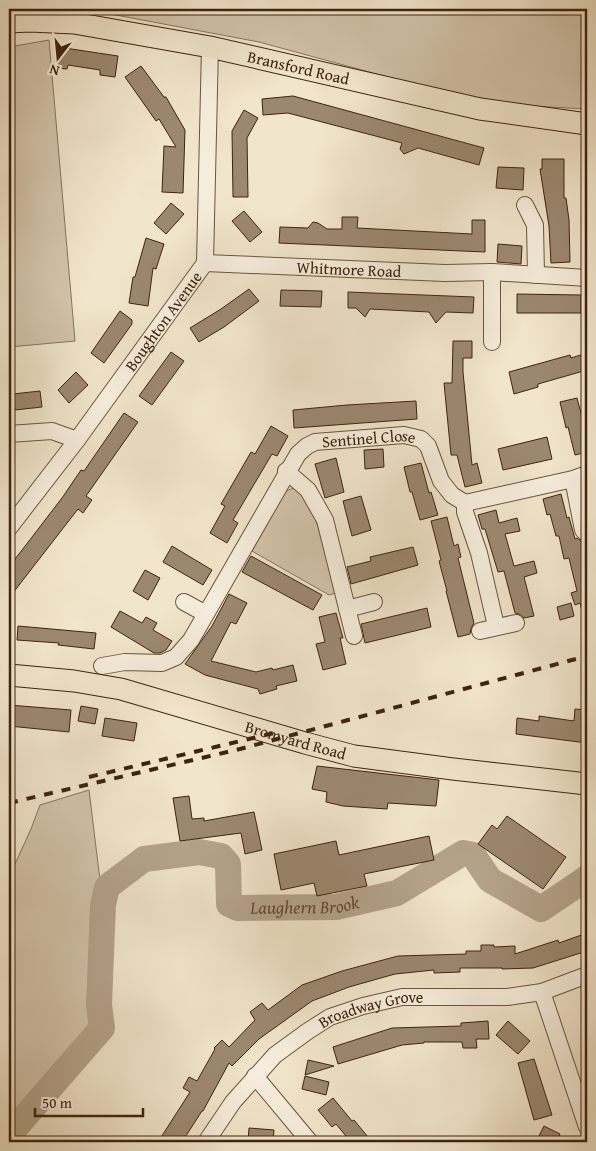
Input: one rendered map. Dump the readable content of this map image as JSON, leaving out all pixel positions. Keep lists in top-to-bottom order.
{
  "streets": {
    "main road": ["Bransford Road", "Bromyard Road"],
    "street": [
      "Whitmore Road",
      "Boughton Avenue",
      "Sentinel Close",
      "Broadway Grove"
    ]
  },
  "crossings": [
    ["Bransford Road", "Boughton Avenue"],
    ["Whitmore Road", "Boughton Avenue"],
    ["Sentinel Close", "Bromyard Road"]
  ],
  "water": ["Laughern Brook"],
  "scale_bar": "50 m",
  "north": "bottom"
}
